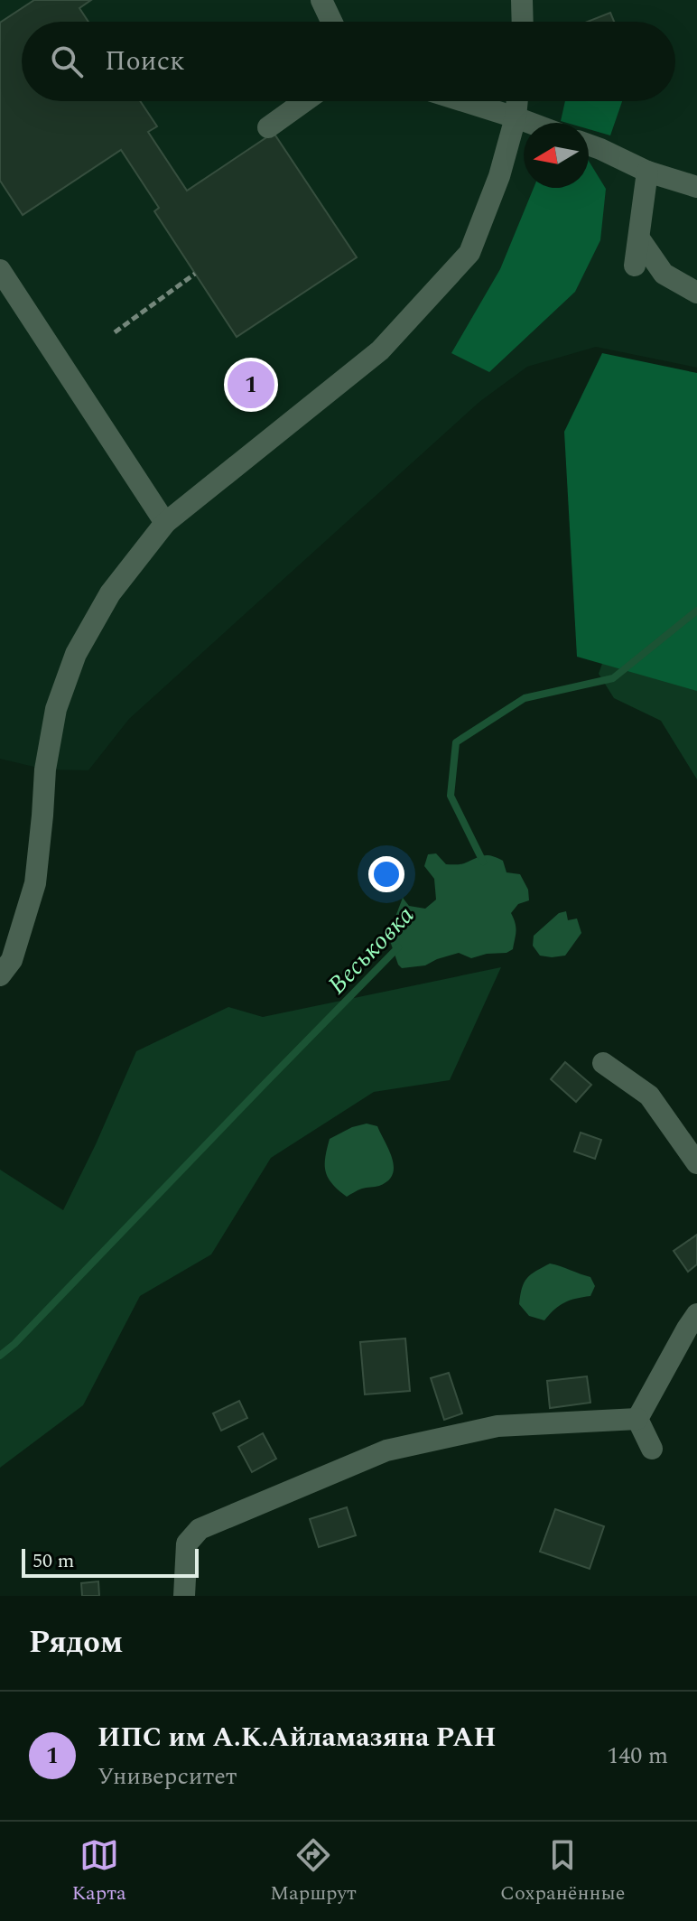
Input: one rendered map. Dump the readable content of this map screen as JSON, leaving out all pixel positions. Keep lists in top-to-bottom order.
{
  "water": ["Веськовка"],
  "scale_bar": "50 m",
  "north": "left",
  "page": {
    "search": "Поиск",
    "pins": "1",
    "scale": "50 m",
    "heading": "Рядом",
    "list": [
      {
        "mark": "1",
        "name": "ИПС им А.К.Айламазяна РАН",
        "note": "Университет",
        "value": "140 m"
      }
    ],
    "nav": ["Карта", "Маршрут", "Сохранённые"]
  }
}
